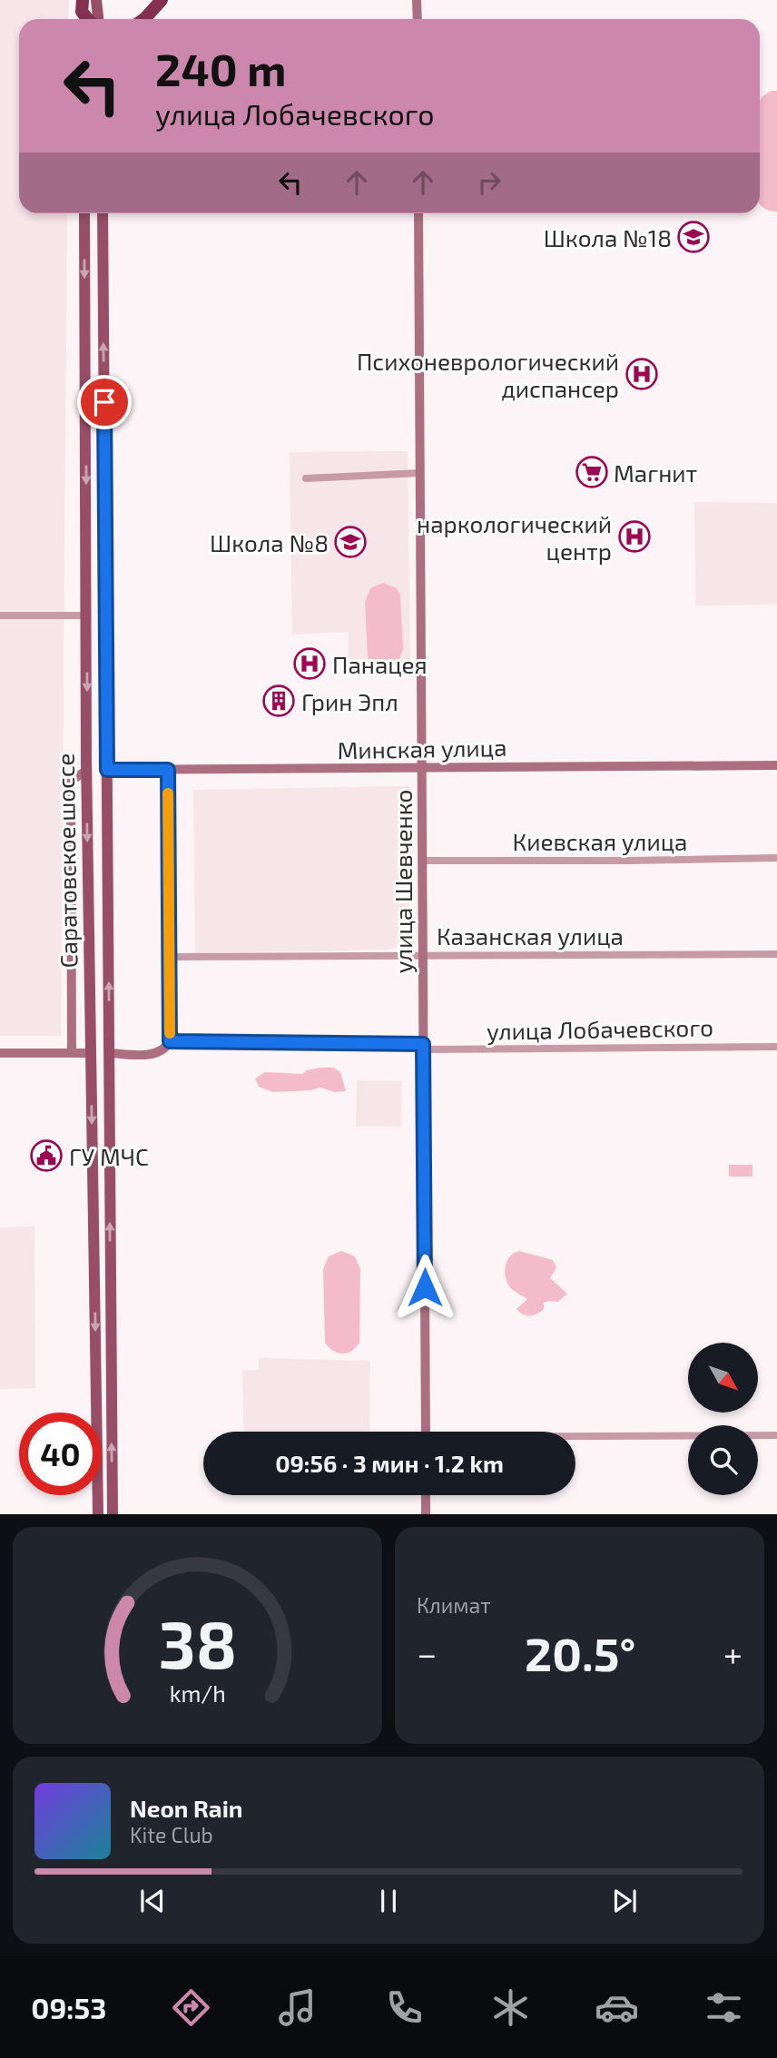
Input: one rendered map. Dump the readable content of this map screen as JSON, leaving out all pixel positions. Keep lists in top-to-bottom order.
{
  "streets": {
    "main road": ["Минская улица", "Саратовское шоссе", "улица Шевченко"],
    "street": ["Киевская улица", "Казанская улица", "улица Лобачевского"]
  },
  "crossings": [
    ["Минская улица", "Саратовское шоссе"],
    ["Минская улица", "улица Шевченко"],
    ["Киевская улица", "улица Шевченко"],
    ["улица Шевченко", "Казанская улица"],
    ["улица Шевченко", "улица Лобачевского"]
  ],
  "places": {
    "school or university": ["Школа №18", "Школа №8"],
    "hospital": ["Психоневрологический диспансер", "наркологический центр", "Панацея"],
    "supermarket": ["Магнит"],
    "building": ["Грин Эпл"],
    "public building": ["ГУ МЧС"]
  },
  "north": "bottom right",
  "page": {
    "turn": ["240 m", "улица Лобачевского"],
    "limit": "40",
    "trip": "09:56 · 3 мин · 1.2 km",
    "tile": "Климат",
    "heat": ["−", "20.5°", "+"],
    "song": ["Neon Rain", "Kite Club"],
    "tabs": "09:53",
    "gauge": ["38", "km/h"]
  }
}
